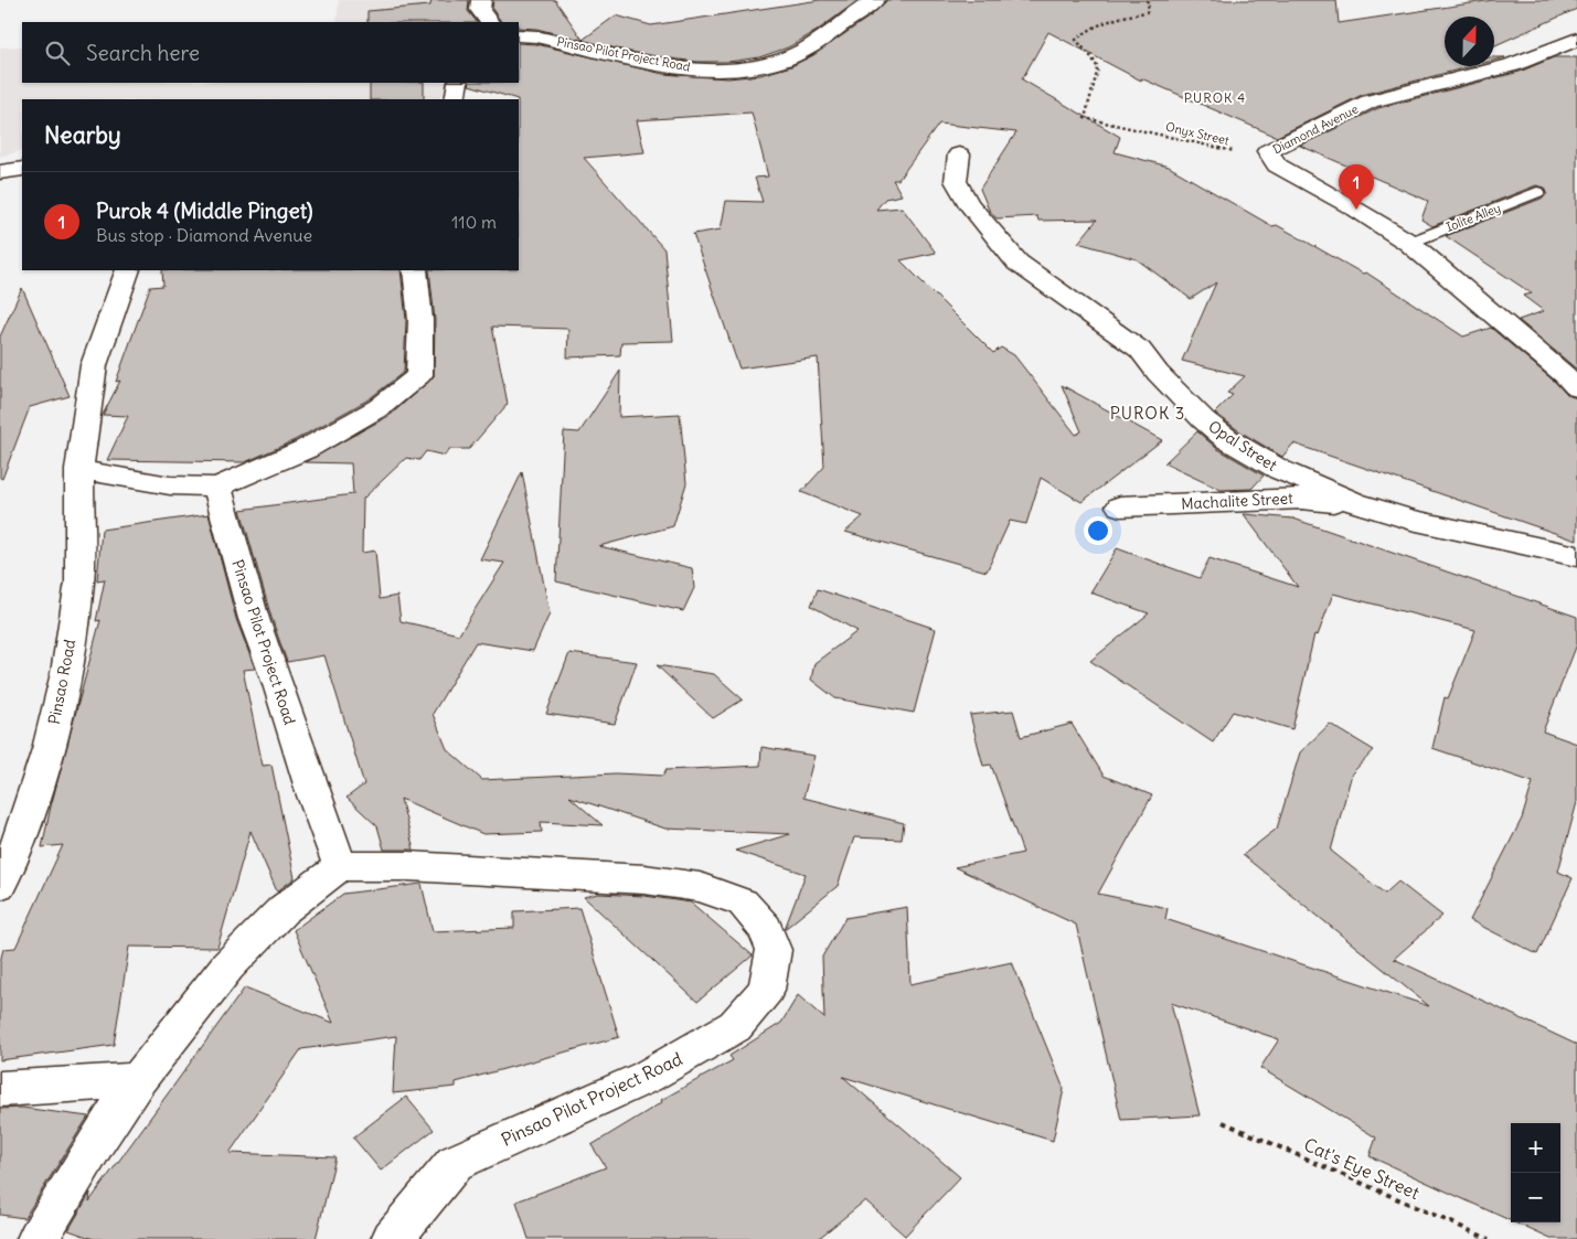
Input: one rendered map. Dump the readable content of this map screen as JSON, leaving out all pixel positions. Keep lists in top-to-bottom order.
{
  "streets": {
    "street": [
      "Pinsao Pilot Project Road",
      "Diamond Avenue",
      "Opal Street",
      "Machalite Street",
      "Pinsao Road"
    ],
    "lane": ["Iolite Alley"],
    "path": ["Onyx Street", "Cat's Eye Street"]
  },
  "crossings": [
    ["Diamond Avenue", "Onyx Street"],
    ["Diamond Avenue", "Iolite Alley"],
    ["Opal Street", "Machalite Street"]
  ],
  "districts": ["PUROK 4", "PUROK 3"],
  "north": "top",
  "page": {
    "search": "Search here",
    "heading": "Nearby",
    "pins": "1",
    "list": [
      {
        "mark": "1",
        "name": "Purok 4 (Middle Pinget)",
        "note": "Bus stop · Diamond Avenue",
        "value": "110 m"
      }
    ],
    "map_buttons": ["+", "−"]
  }
}
